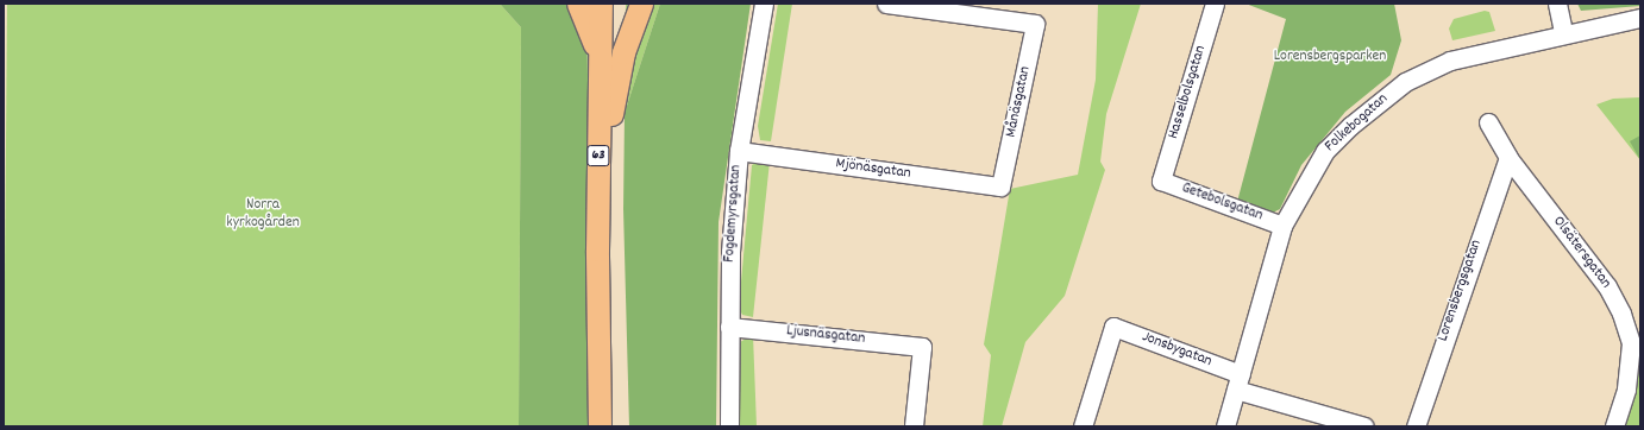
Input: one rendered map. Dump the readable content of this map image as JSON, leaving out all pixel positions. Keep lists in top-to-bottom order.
{
  "streets": {
    "main road": ["63"],
    "street": [
      "Hasselbolsgatan",
      "Månäsgatan",
      "Folkebogatan",
      "Mjönäsgatan",
      "Getebolsgatan",
      "Fogdemyrsgatan",
      "Olsätersgatan",
      "Lorensbergsgatan",
      "Ljusnäsgatan",
      "Jonsbygatan"
    ]
  },
  "crossings": [
    ["Hasselbolsgatan", "Getebolsgatan"],
    ["Månäsgatan", "Mjönäsgatan"],
    ["Folkebogatan", "Getebolsgatan"],
    ["Folkebogatan", "Jonsbygatan"],
    ["Mjönäsgatan", "Fogdemyrsgatan"],
    ["Fogdemyrsgatan", "Ljusnäsgatan"],
    ["Olsätersgatan", "Lorensbergsgatan"]
  ],
  "parks": ["Lorensbergsparken", "Norra kyrkogården"]
}
